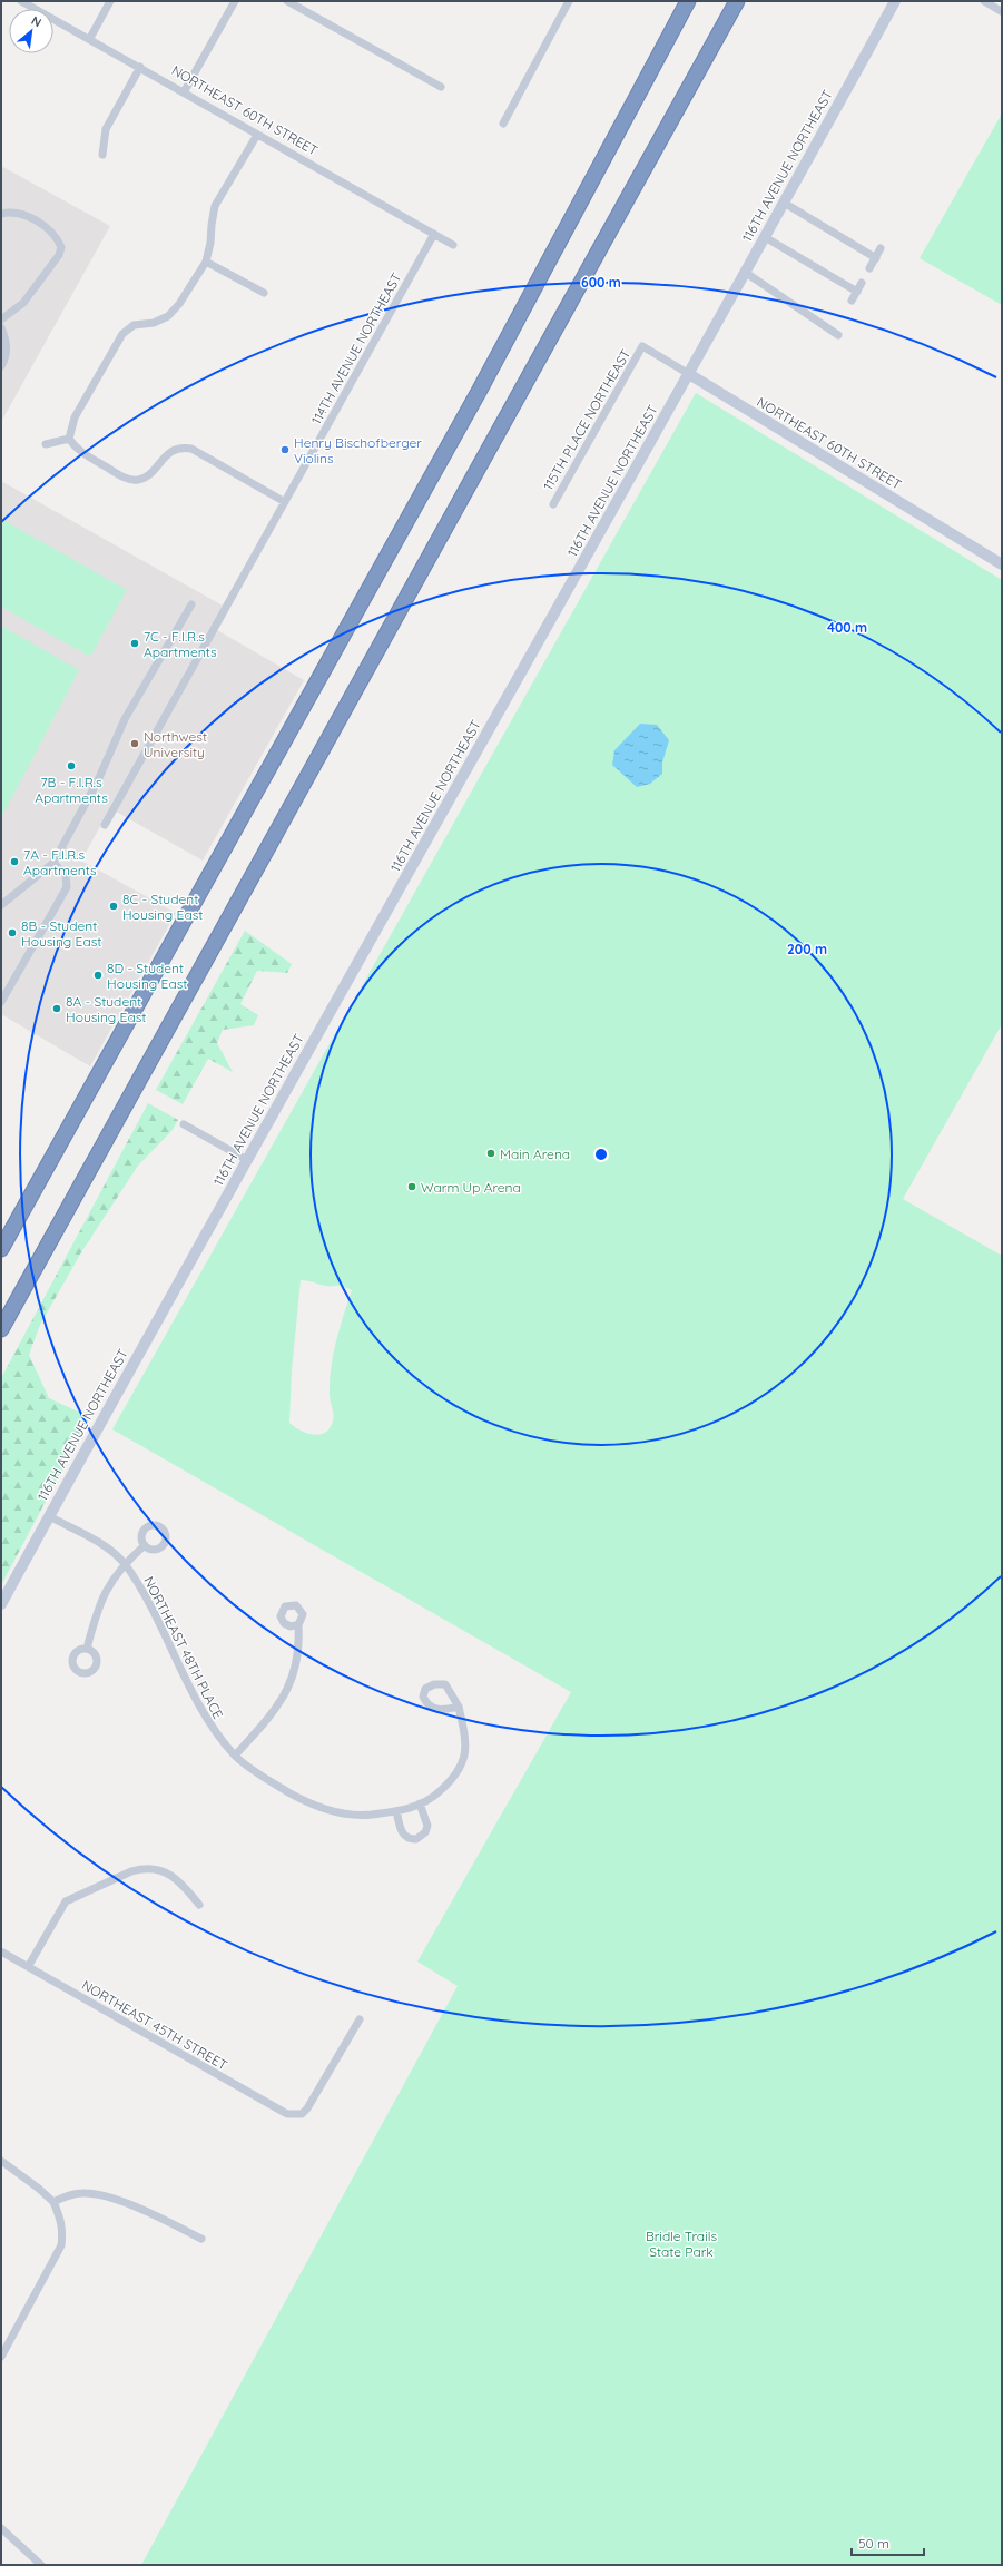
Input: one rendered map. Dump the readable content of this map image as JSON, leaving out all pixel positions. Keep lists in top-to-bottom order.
{
  "streets": {
    "street": [
      "NORTHEAST 60TH STREET",
      "116TH AVENUE NORTHEAST",
      "114TH AVENUE NORTHEAST",
      "115TH PLACE NORTHEAST",
      "NORTHEAST 48TH PLACE",
      "NORTHEAST 45TH STREET"
    ]
  },
  "crossings": [
    ["NORTHEAST 60TH STREET", "116TH AVENUE NORTHEAST"],
    ["NORTHEAST 60TH STREET", "114TH AVENUE NORTHEAST"],
    ["NORTHEAST 60TH STREET", "115TH PLACE NORTHEAST"],
    ["116TH AVENUE NORTHEAST", "NORTHEAST 48TH PLACE"]
  ],
  "parks": ["Bridle Trails State Park"],
  "places": [
    "Henry Bischofberger Violins",
    "7C - F.I.R.s Apartments",
    "Northwest University",
    "7B - F.I.R.s Apartments",
    "7A - F.I.R.s Apartments",
    "8C - Student Housing East",
    "8B - Student Housing East",
    "8D - Student Housing East",
    "8A - Student Housing East",
    "Main Arena",
    "Warm Up Arena"
  ],
  "scale_bar": "50 m",
  "north": "top right",
  "rings": ["600 m", "400 m", "200 m"]
}
